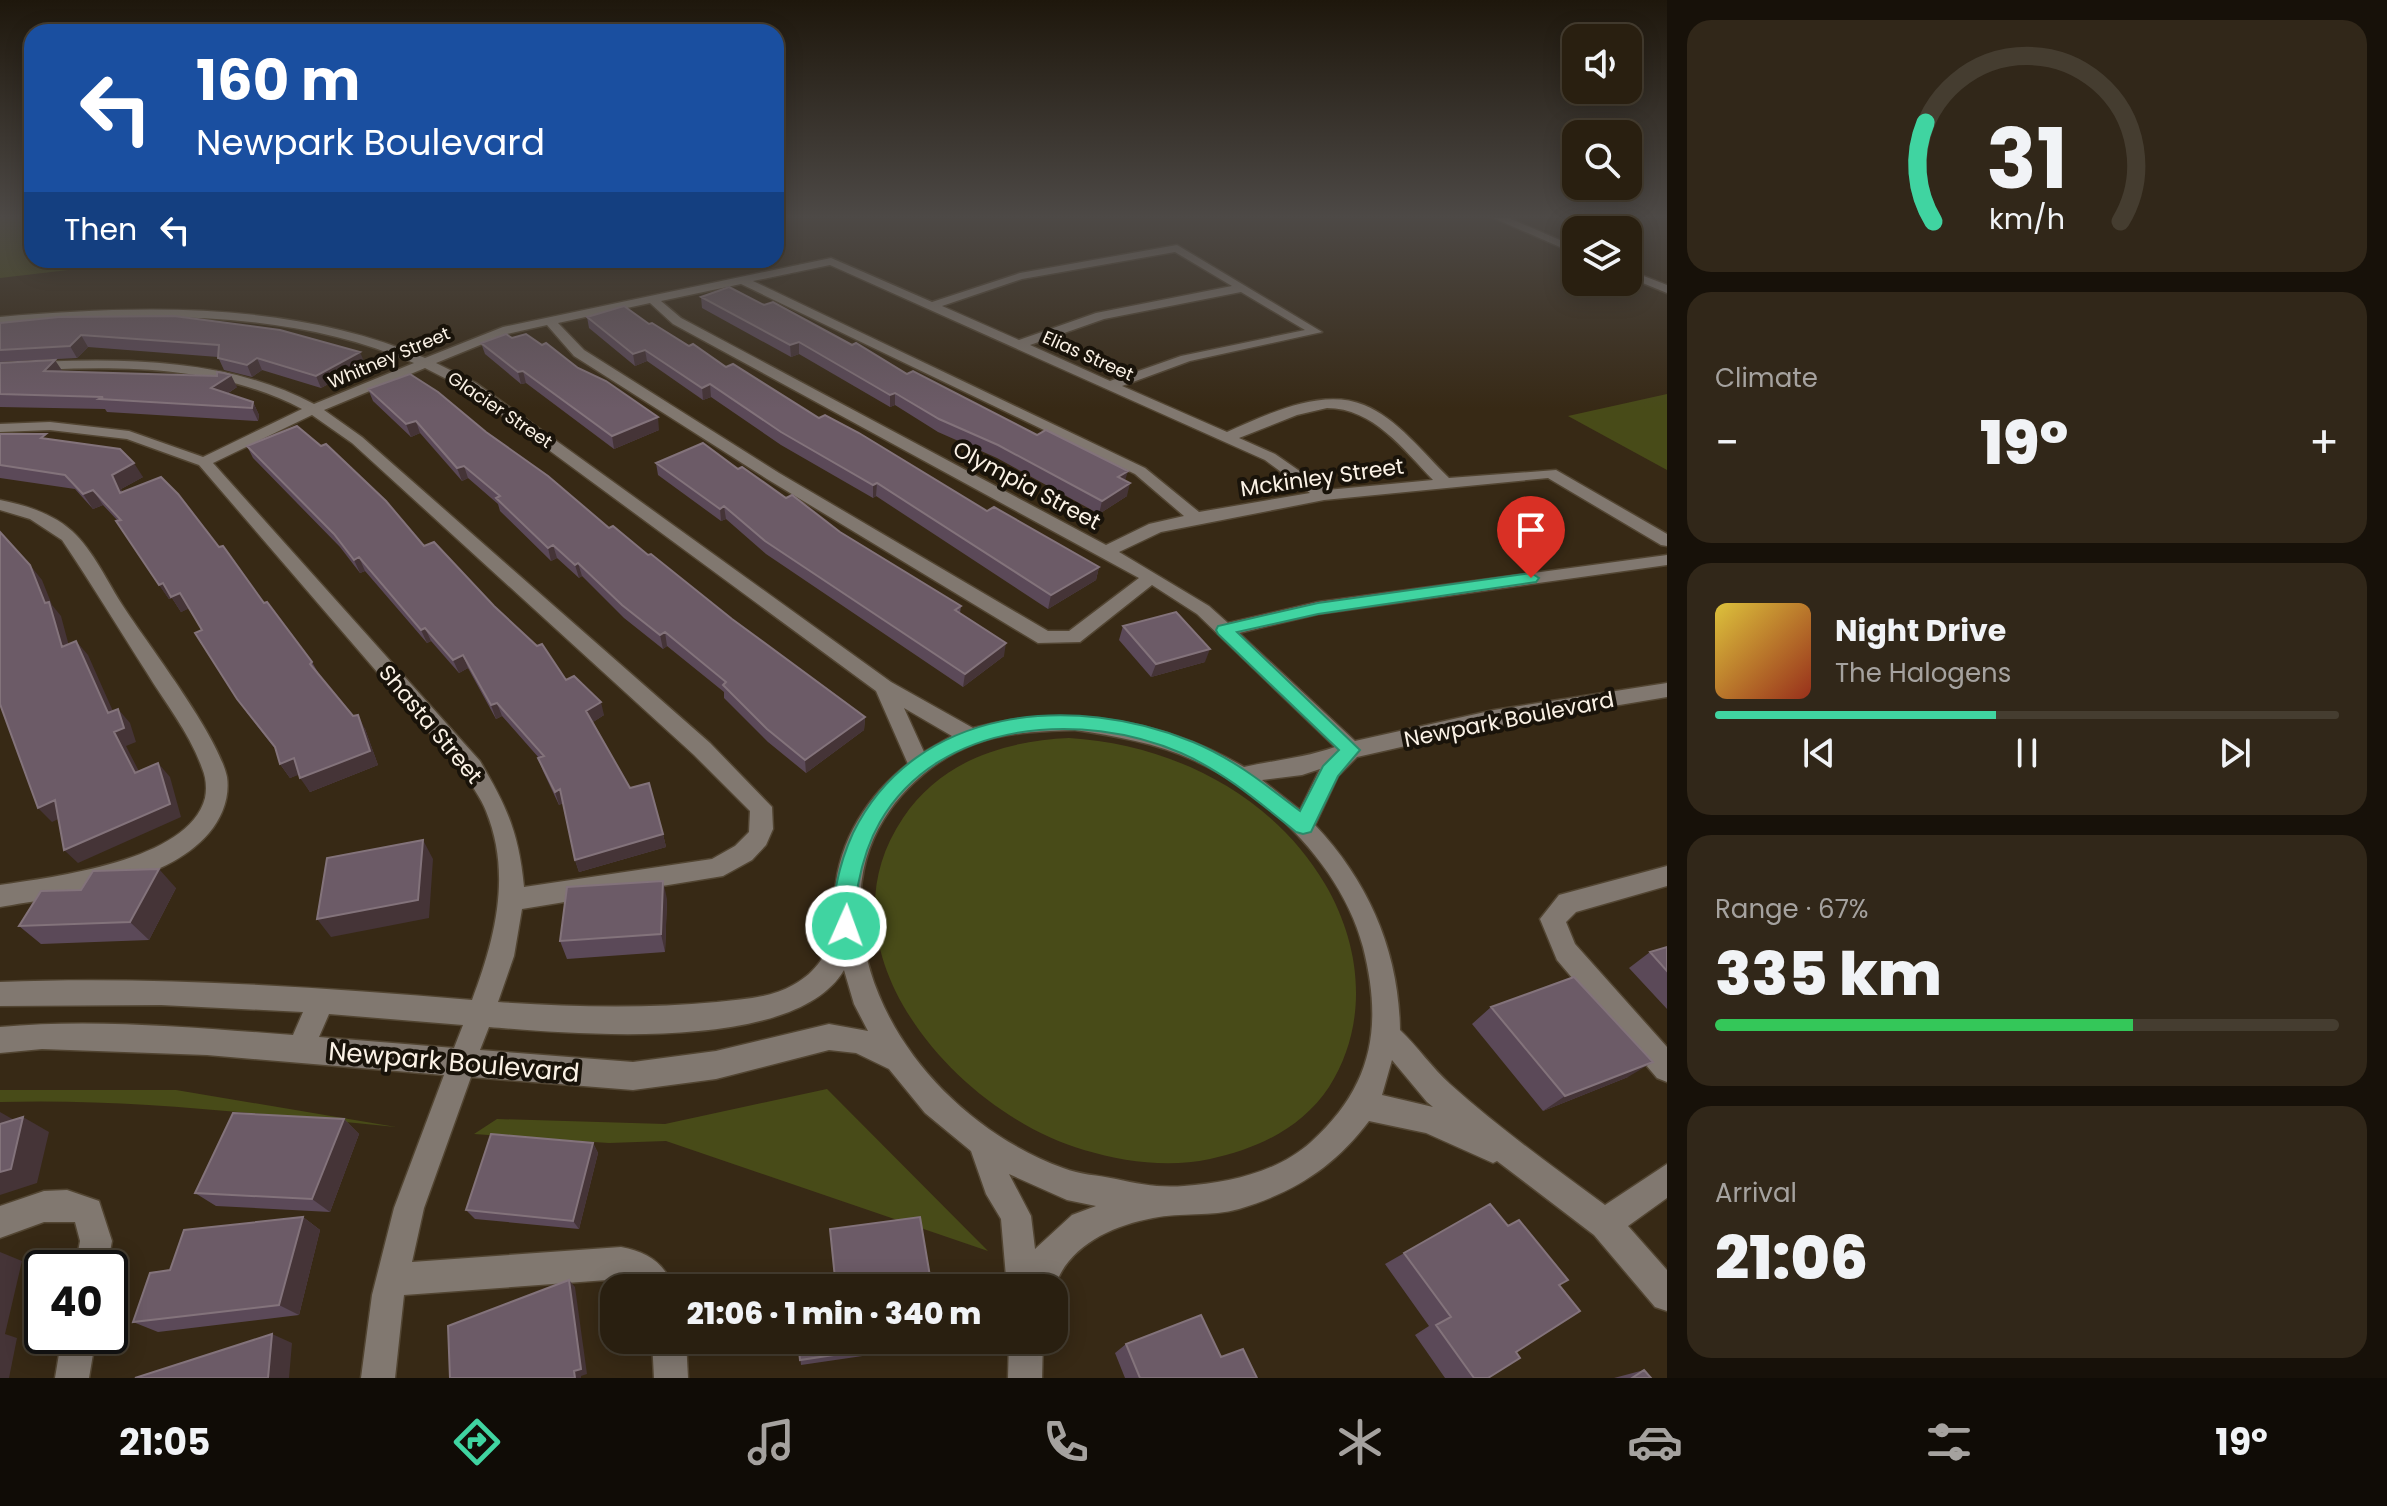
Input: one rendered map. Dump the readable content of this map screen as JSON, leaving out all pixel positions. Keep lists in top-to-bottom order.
{
  "streets": {
    "street": [
      "Elias Street",
      "Whitney Street",
      "Glacier Street",
      "Mckinley Street",
      "Olympia Street",
      "Newpark Boulevard",
      "Shasta Street"
    ]
  },
  "crossings": [
    ["Elias Street", "Mckinley Street"],
    ["Whitney Street", "Glacier Street"],
    ["Whitney Street", "Olympia Street"],
    ["Whitney Street", "Shasta Street"],
    ["Mckinley Street", "Olympia Street"],
    ["Olympia Street", "Newpark Boulevard"],
    ["Newpark Boulevard", "Shasta Street"]
  ],
  "page": {
    "turn": ["160 m", "Newpark Boulevard"],
    "then": "Then",
    "tile": [
      "Climate",
      ["Range · 67%", "335 km"],
      ["Arrival", "21:06"]
    ],
    "heat": ["−", "19°", "+"],
    "song": ["Night Drive", "The Halogens"],
    "limit": "40",
    "trip": "21:06 · 1 min · 340 m",
    "tabs": ["21:05", "19°"],
    "gauge": ["31", "km/h"]
  }
}
